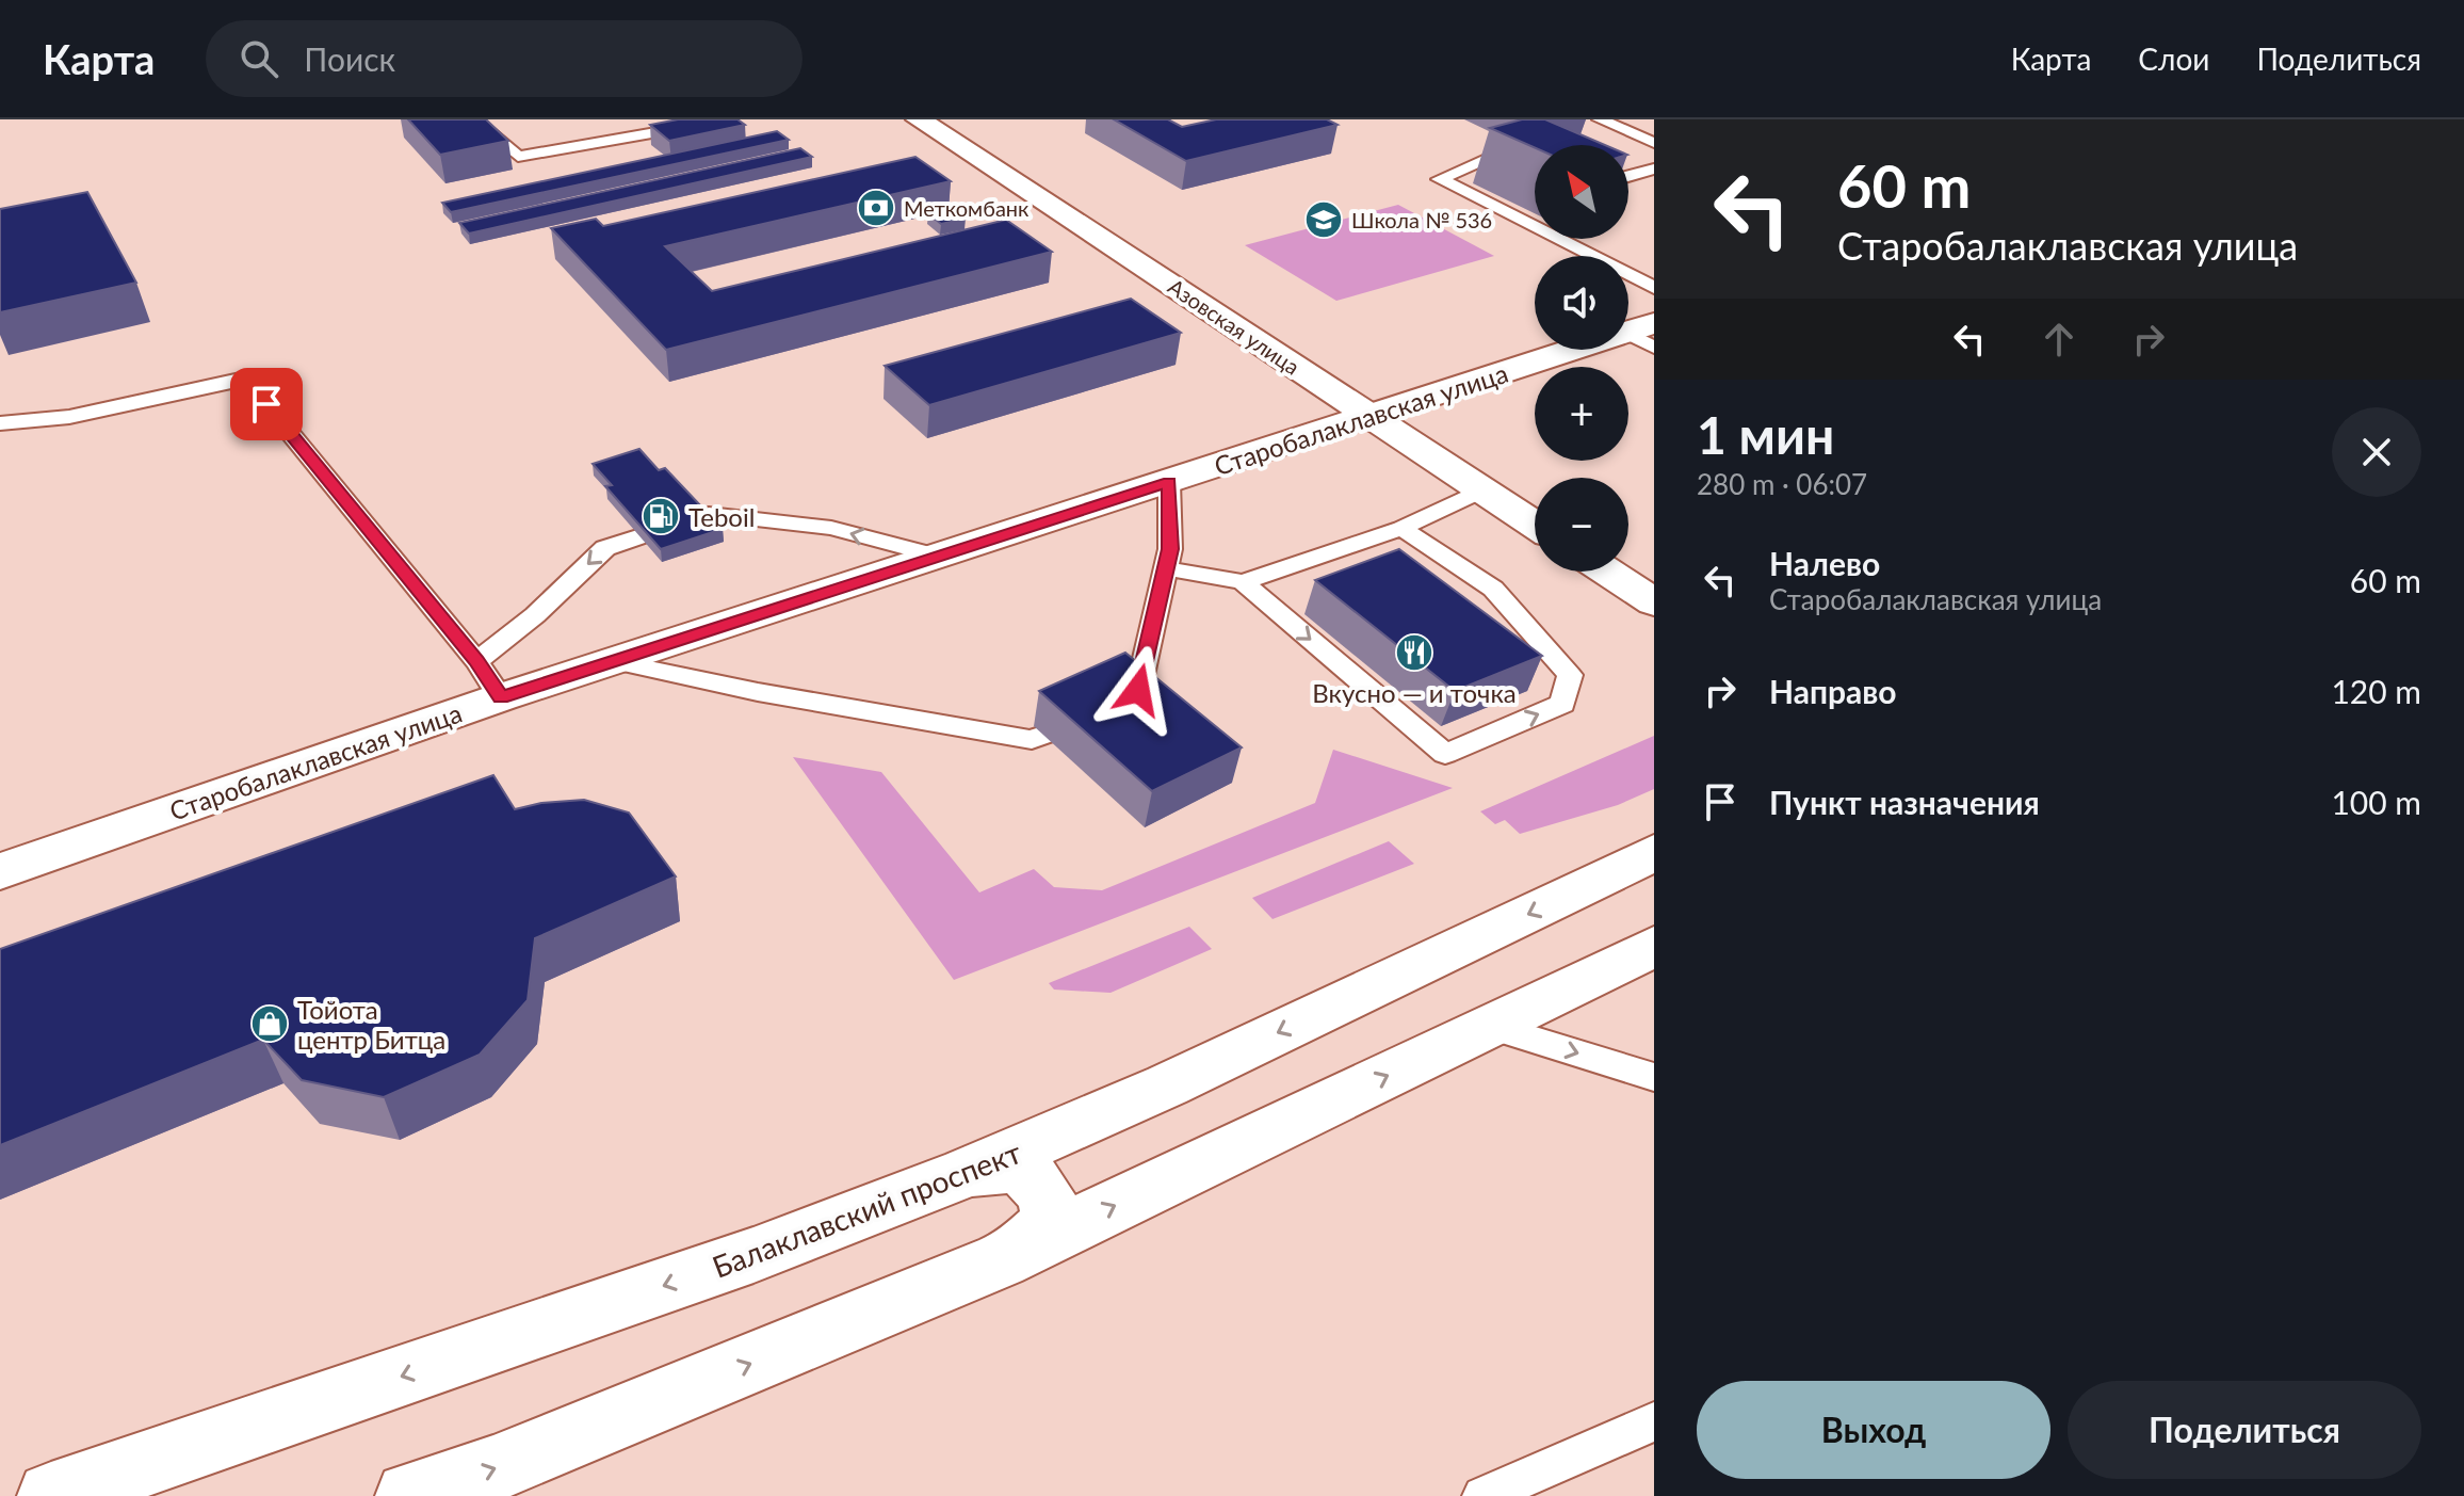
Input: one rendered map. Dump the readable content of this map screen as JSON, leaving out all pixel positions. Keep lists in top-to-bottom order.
{
  "streets": {
    "street": ["Азовская улица", "Старобалаклавская улица", "Балаклавский проспект"]
  },
  "crossings": [
    ["Азовская улица", "Старобалаклавская улица"]
  ],
  "places": {
    "bank": ["Меткомбанк"],
    "school or university": ["Школа № 536"],
    "fuel station": ["Teboil"],
    "restaurant": ["Вкусно — и точка"],
    "shop": ["Тойота центр Битца"]
  },
  "north": "top left",
  "page": {
    "header": "Карта",
    "search": "Поиск",
    "nav": ["Карта", "Слои", "Поделиться"],
    "turn": ["60 m", "Старобалаклавская улица"],
    "map_buttons": ["+", "−"],
    "heading": ["1 мин", "280 m · 06:07"],
    "list": [
      {
        "name": "Налево",
        "note": "Старобалаклавская улица",
        "value": "60 m"
      },
      {
        "name": "Направо",
        "value": "120 m"
      },
      {
        "name": "Пункт назначения",
        "value": "100 m"
      }
    ],
    "buttons": ["Выход", "Поделиться"]
  }
}
